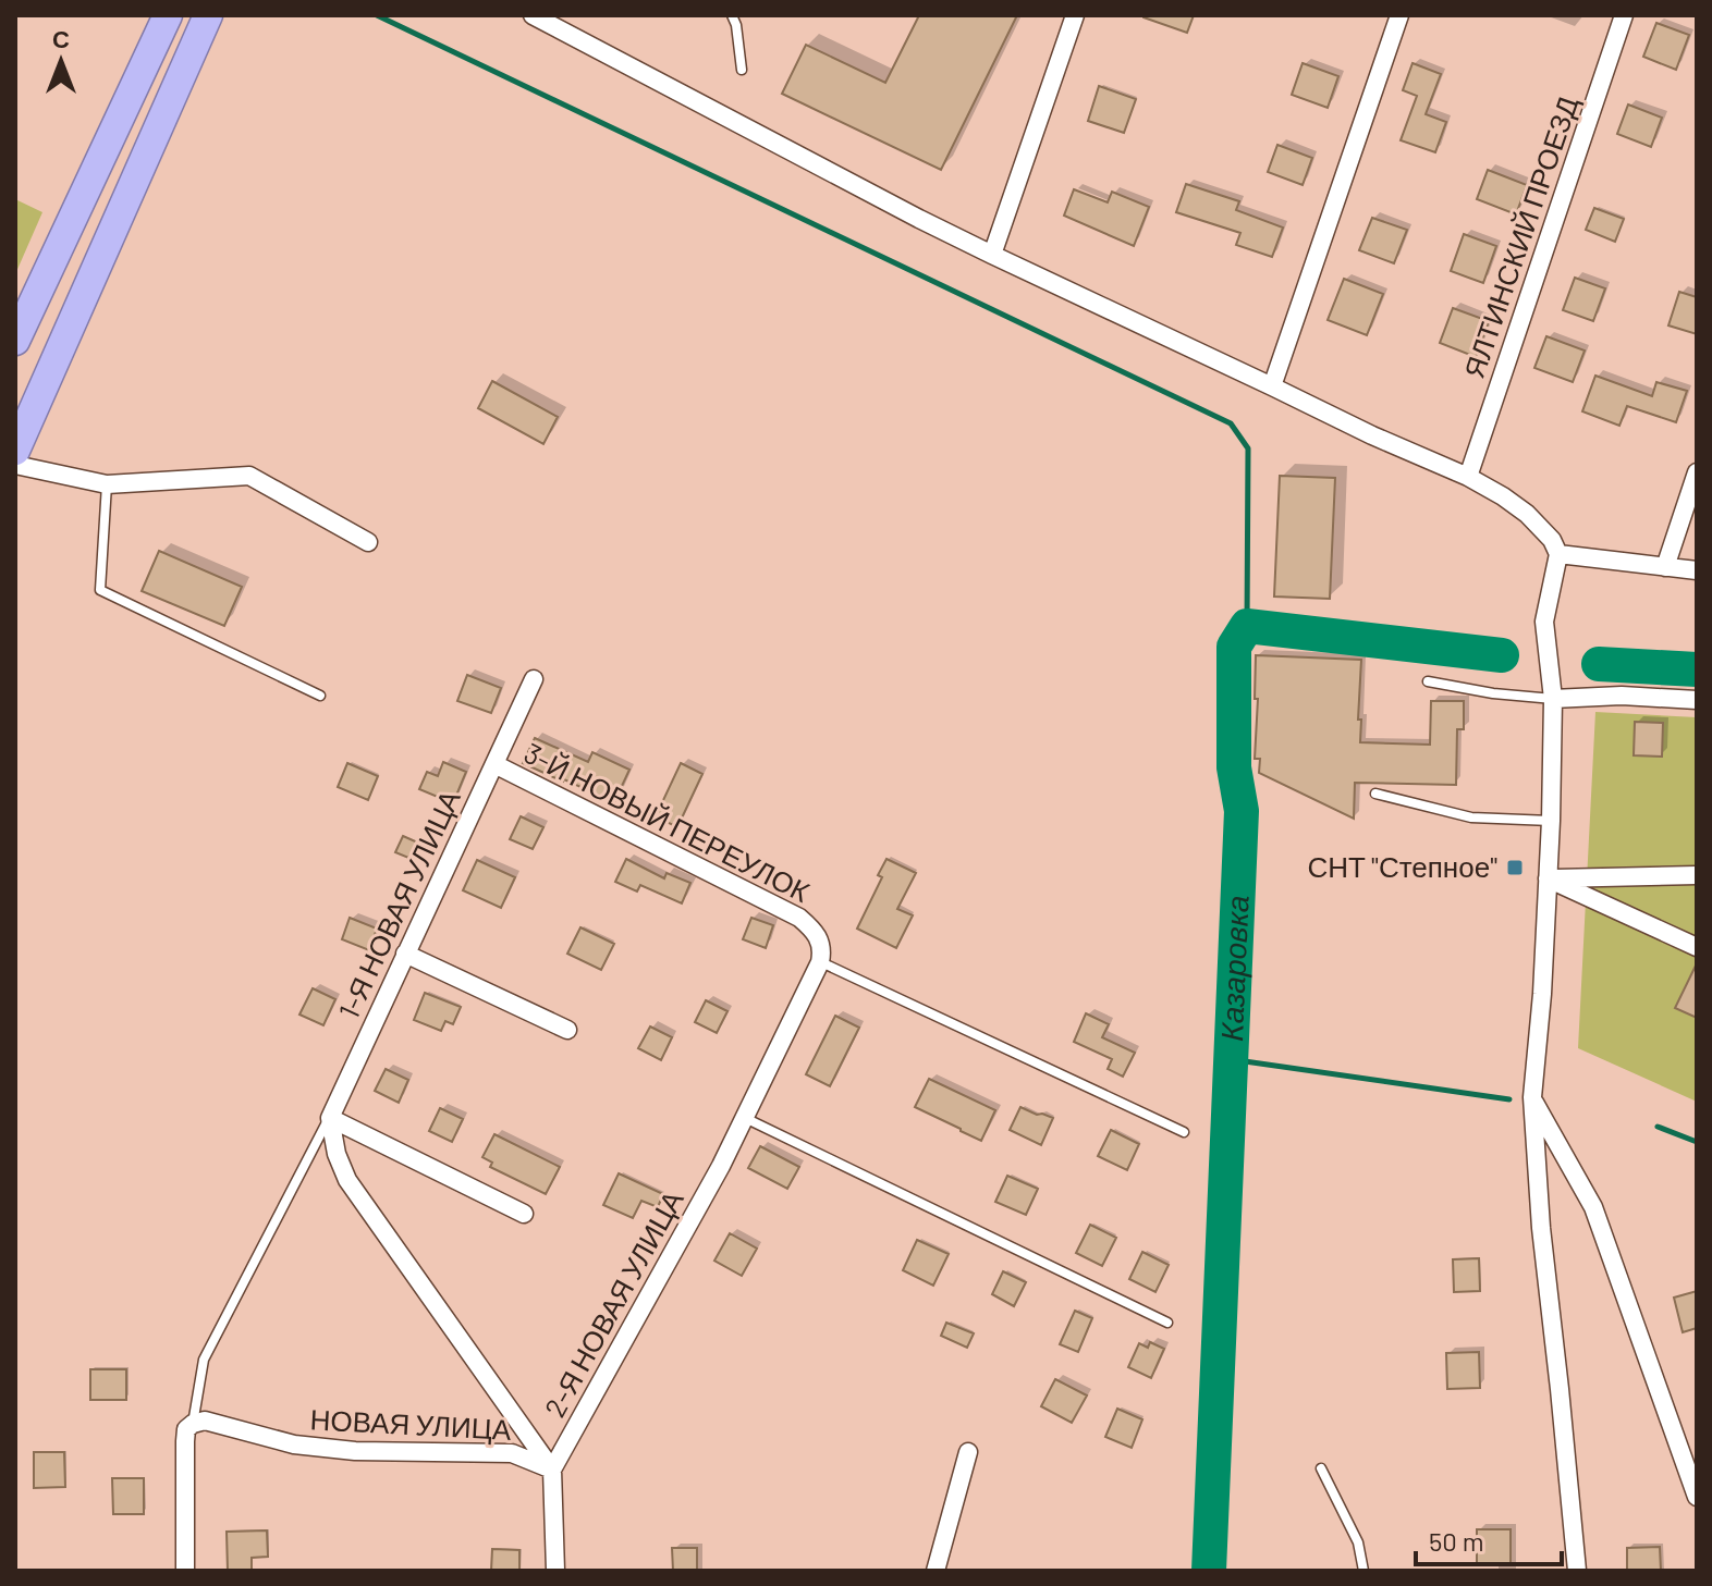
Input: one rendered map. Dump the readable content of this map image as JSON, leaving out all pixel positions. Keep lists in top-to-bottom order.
{
  "streets": {
    "street": [
      "ЯЛТИНСКИЙ ПРОЕЗД",
      "3-Й НОВЫЙ ПЕРЕУЛОК",
      "1-Я НОВАЯ УЛИЦА",
      "2-Я НОВАЯ УЛИЦА",
      "НОВАЯ УЛИЦА"
    ]
  },
  "crossings": [
    ["3-Й НОВЫЙ ПЕРЕУЛОК", "1-Я НОВАЯ УЛИЦА"],
    ["1-Я НОВАЯ УЛИЦА", "НОВАЯ УЛИЦА"],
    ["2-Я НОВАЯ УЛИЦА", "НОВАЯ УЛИЦА"]
  ],
  "water": ["Казаровка"],
  "places": {
    "transit": ["СНТ \"Степное\""]
  },
  "scale_bar": "50 m",
  "north": "top"
}
